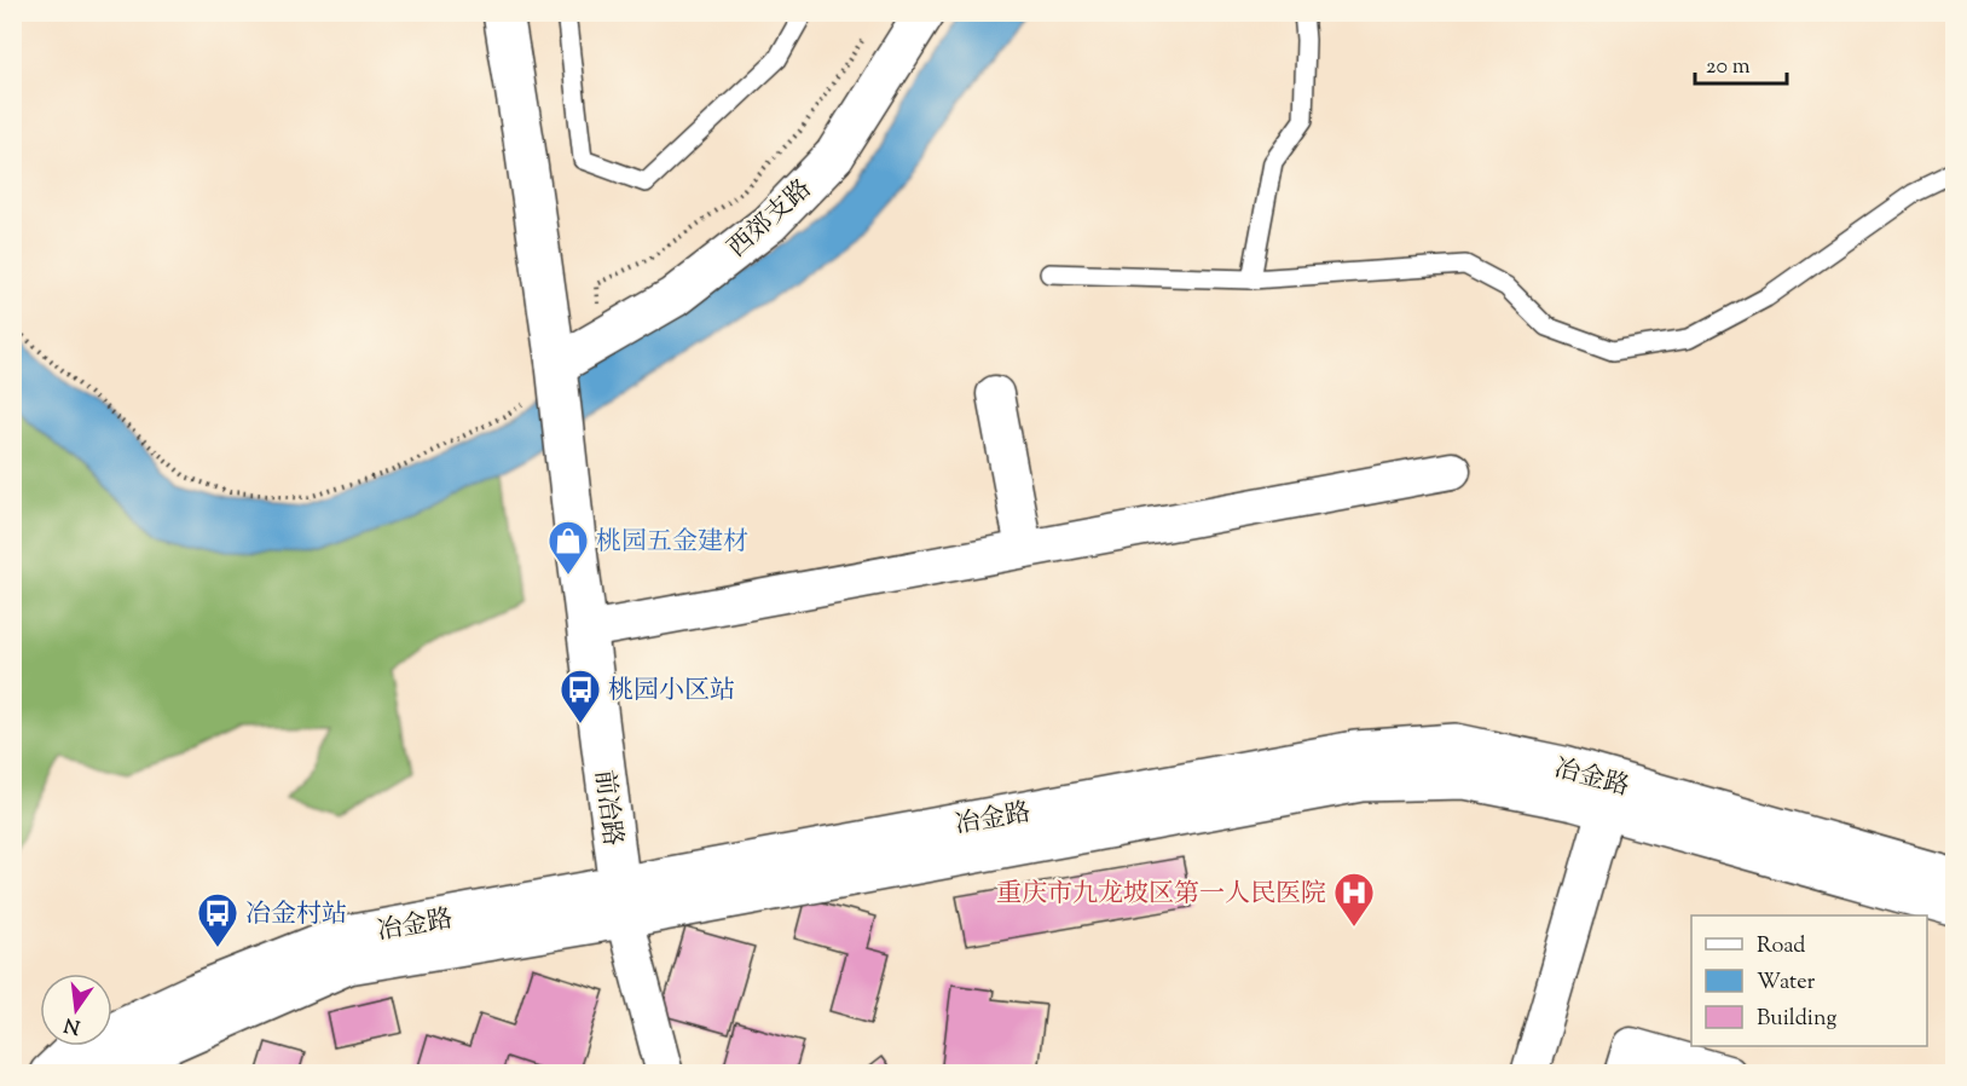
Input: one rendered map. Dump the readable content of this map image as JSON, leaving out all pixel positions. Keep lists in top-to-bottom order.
{
  "streets": {
    "main road": ["西郊支路", "冶金路", "前冶路"]
  },
  "crossings": [
    ["西郊支路", "前冶路"],
    ["冶金路", "前冶路"]
  ],
  "places": {
    "shop": ["桃园五金建材"],
    "bus stop": ["桃园小区站", "冶金村站"],
    "hospital": ["重庆市九龙坡区第一人民医院"]
  },
  "legend": ["Road", "Water", "Building"],
  "scale_bar": "20 m",
  "north": "bottom"
}
